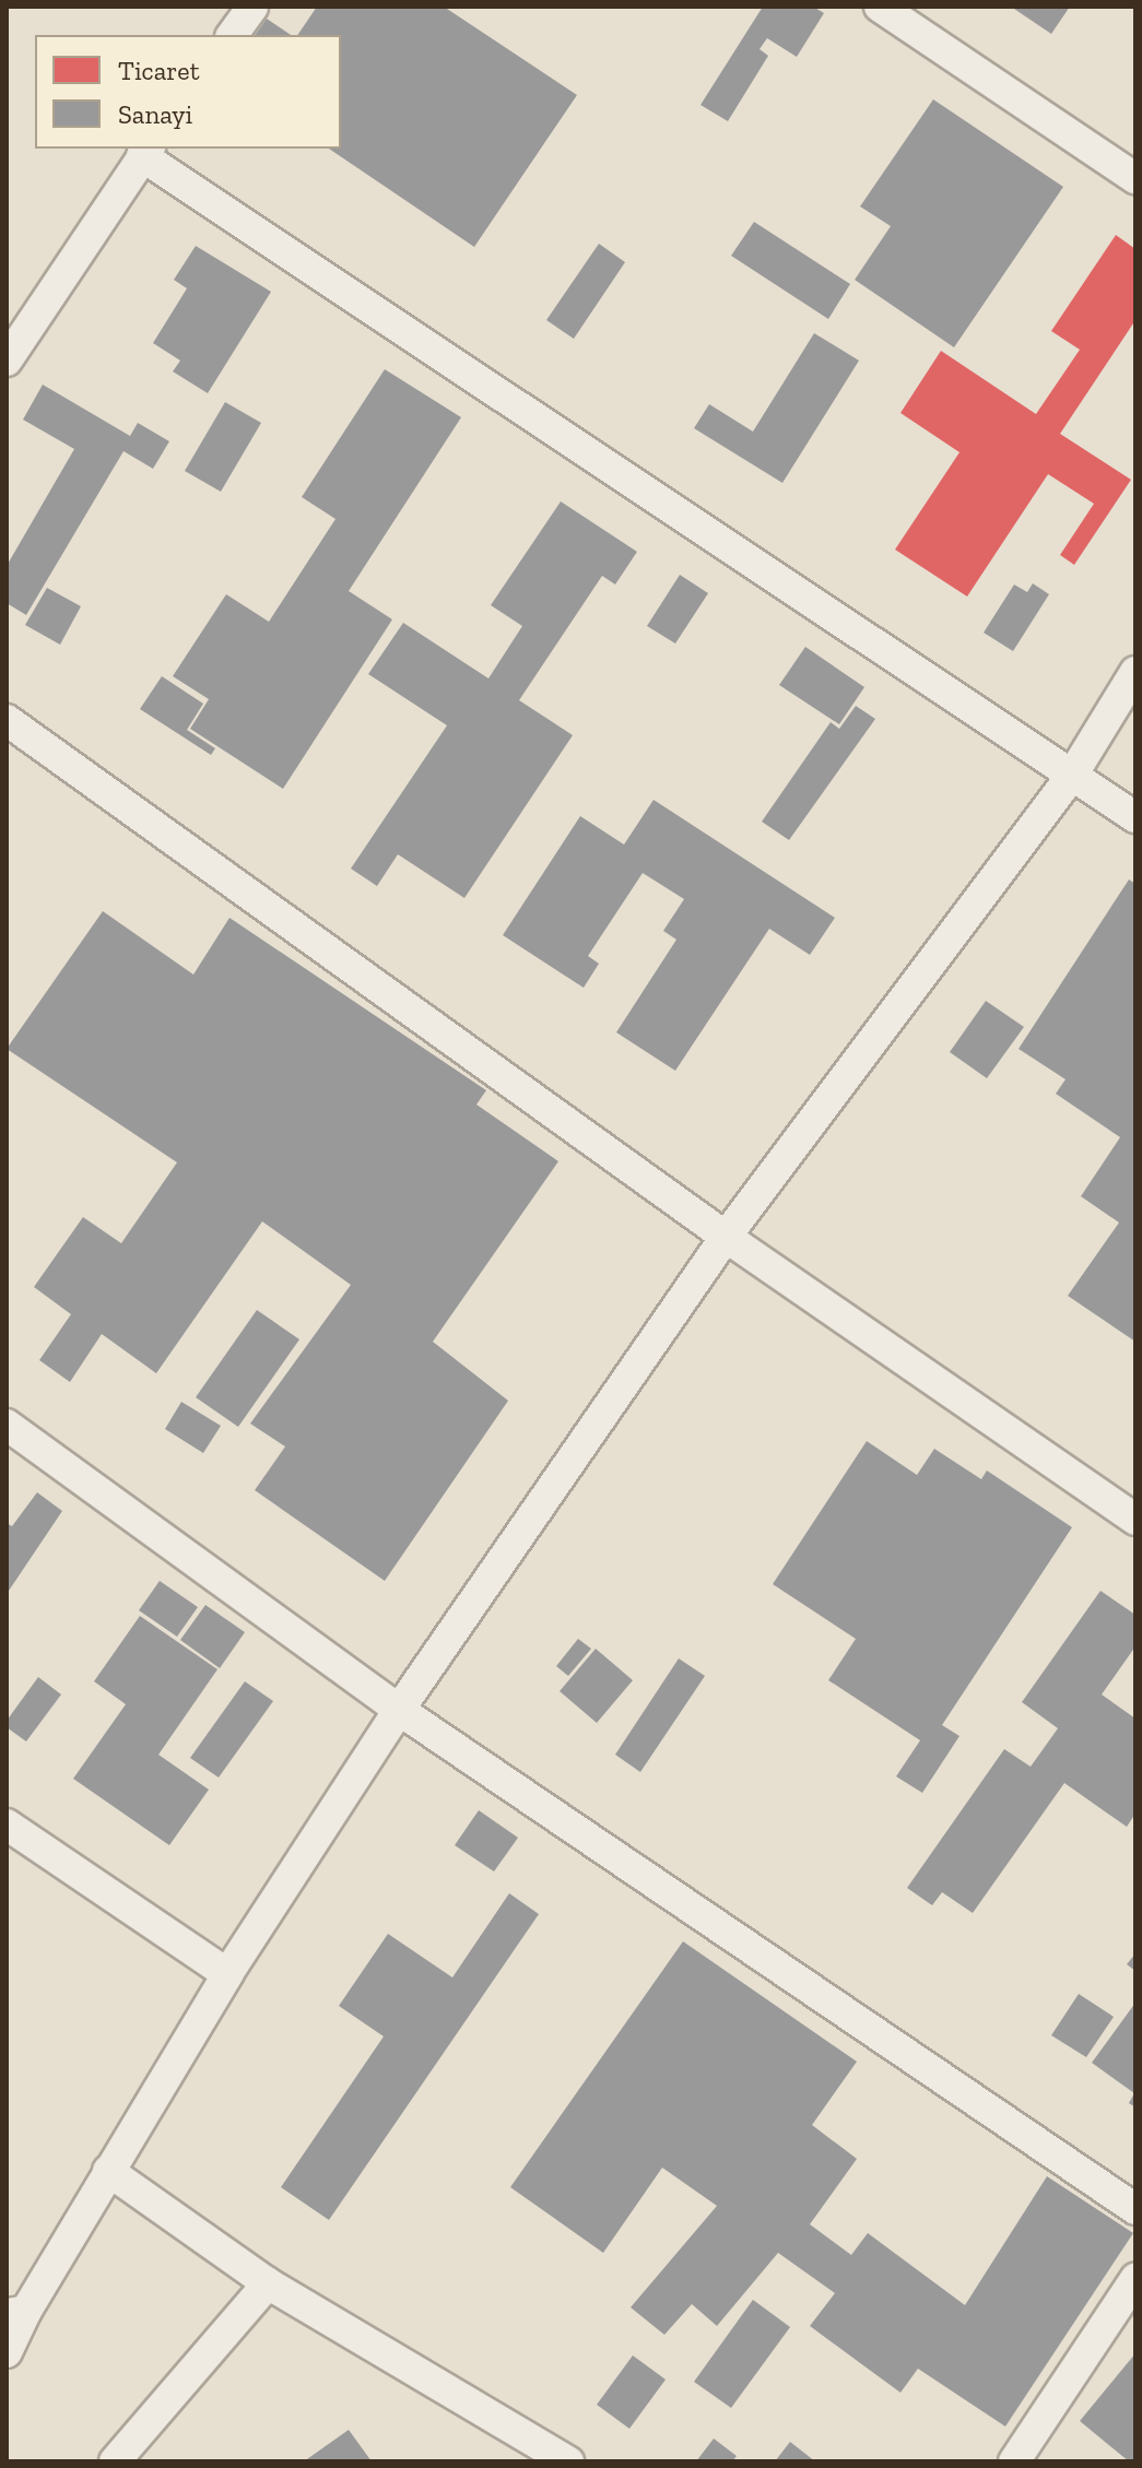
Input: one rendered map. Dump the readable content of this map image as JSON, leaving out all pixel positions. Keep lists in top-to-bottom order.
{
  "legend": ["Ticaret", "Sanayi"]
}
